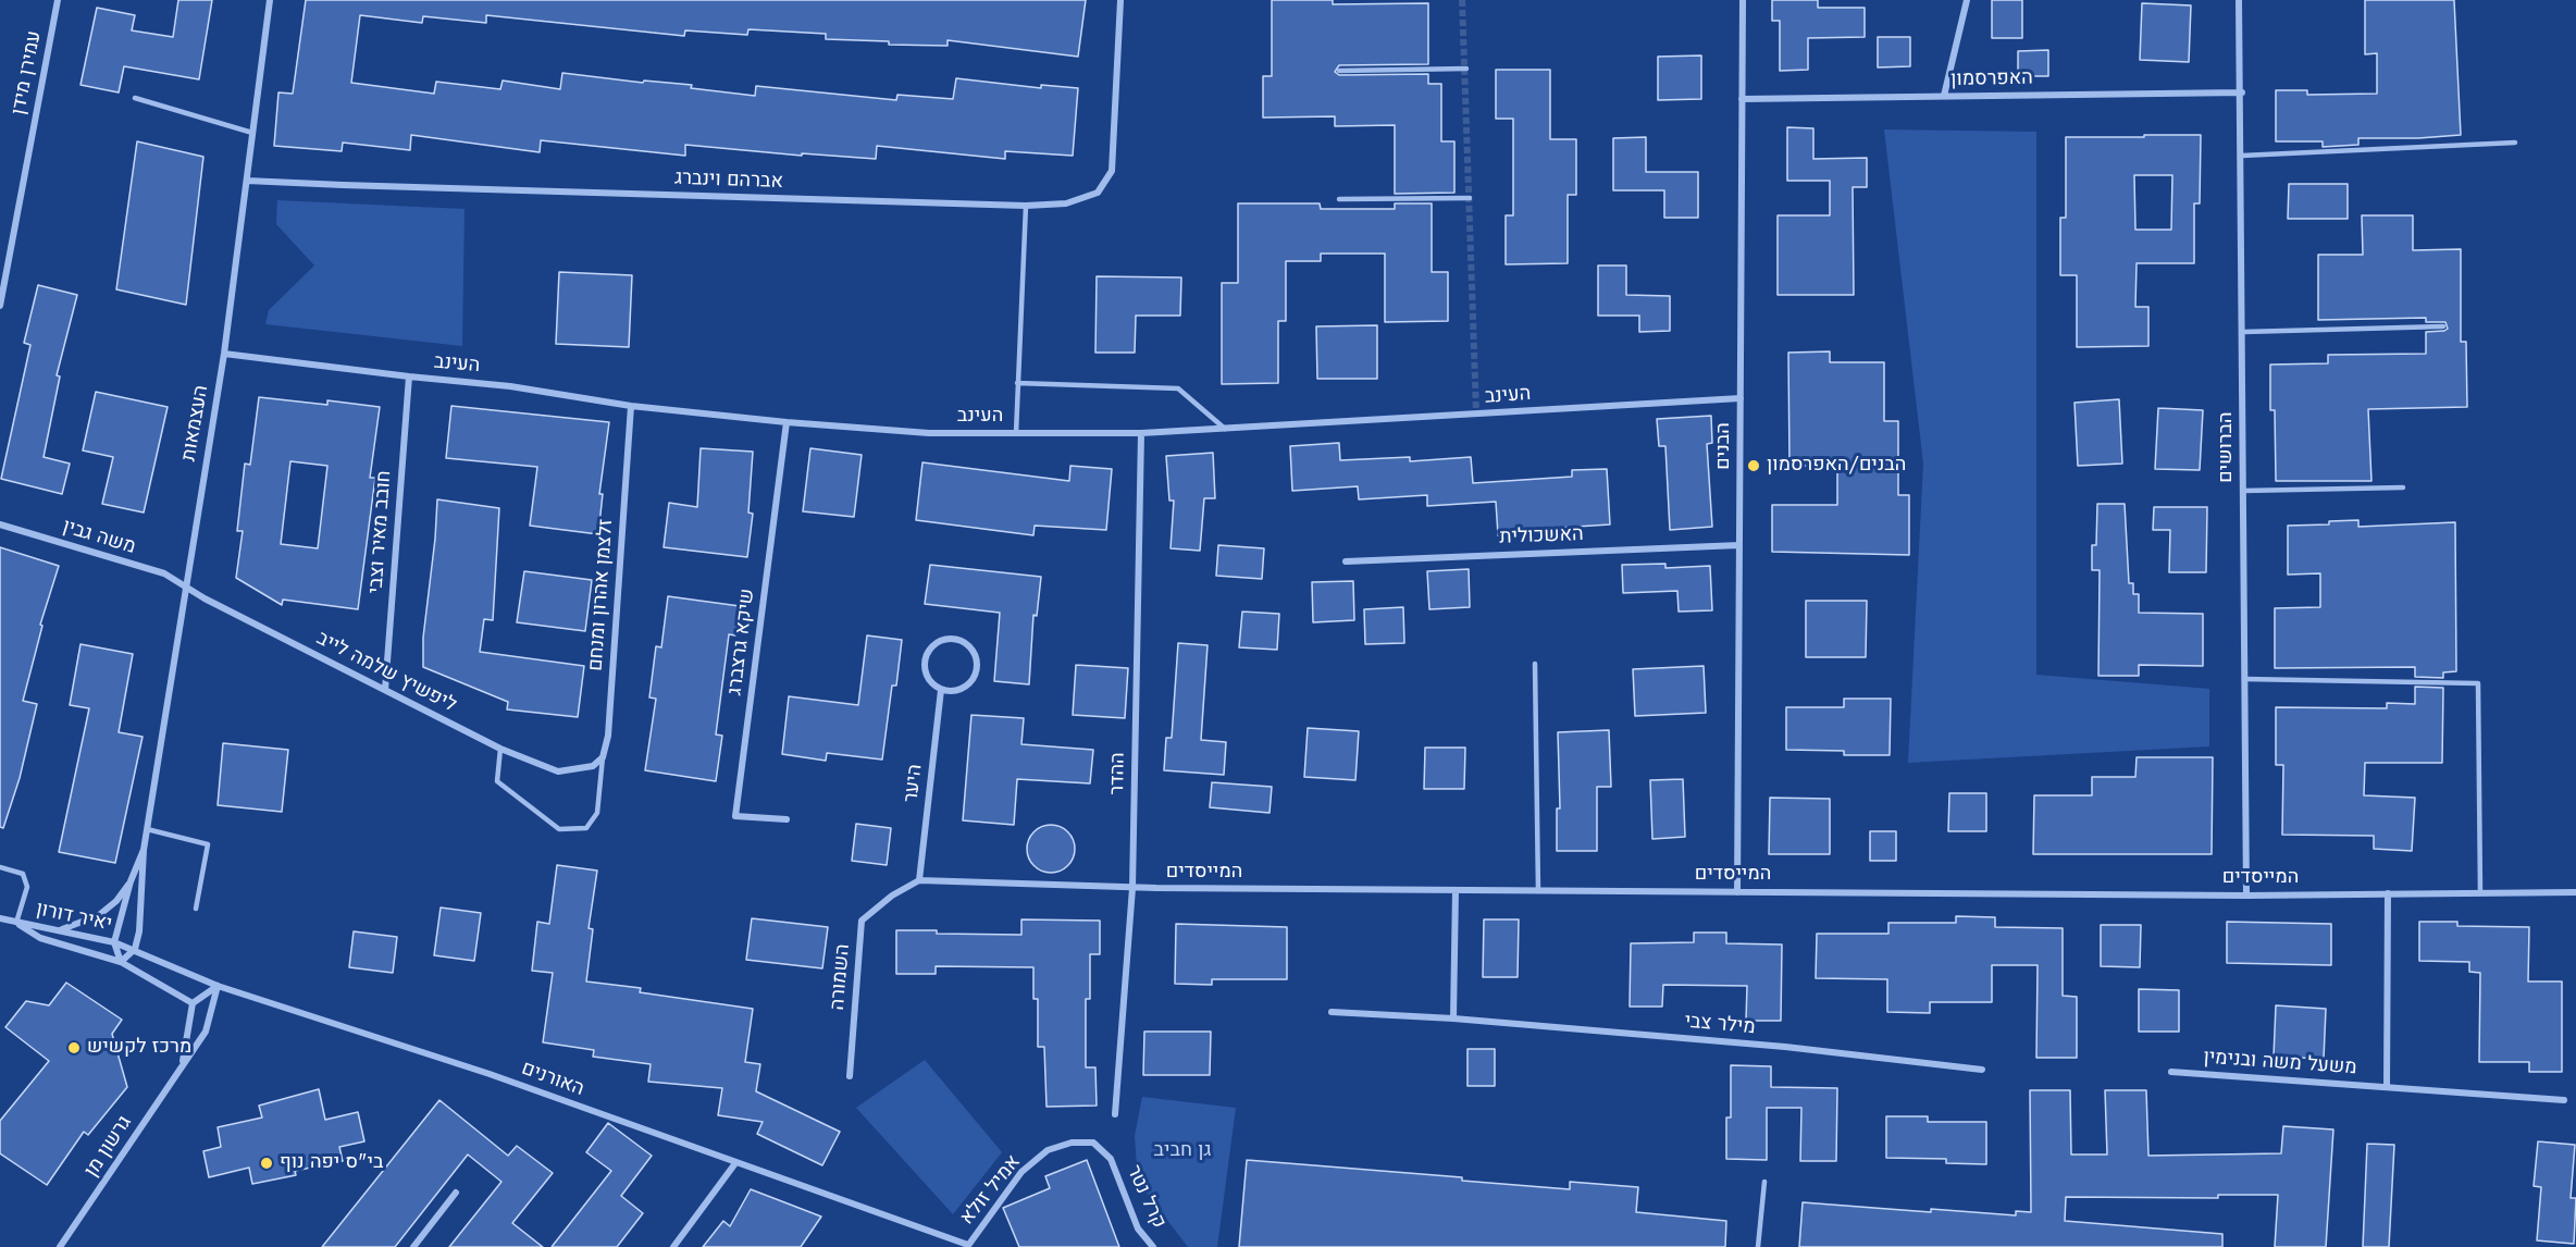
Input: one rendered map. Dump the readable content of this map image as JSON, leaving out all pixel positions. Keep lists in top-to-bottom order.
{
  "streets": {
    "street": [
      "עמירן מידן",
      "האפרסמון",
      "אברהם וינברג",
      "העינב",
      "העצמאות",
      "הבנים",
      "הברושים",
      "חובב מאיר וצבי",
      "האשכולית",
      "משה גבין",
      "זלצמן אהרון ומנחם",
      "שיקא גרצברג",
      "ליפשיץ שלמה לייב",
      "ההדר",
      "היער",
      "המייסדים",
      "יאיר דורון",
      "השמורה",
      "מילר צבי",
      "משעל משה ובנימין",
      "האורנים",
      "גרשון מן",
      "אמיל זולא",
      "קרל נטר"
    ]
  },
  "crossings": [
    ["האפרסמון", "הבנים"],
    ["האפרסמון", "הברושים"],
    ["אברהם וינברג", "העצמאות"],
    ["העינב", "העצמאות"],
    ["העינב", "הבנים"],
    ["העינב", "חובב מאיר וצבי"],
    ["העינב", "זלצמן אהרון ומנחם"],
    ["העינב", "שיקא גרצברג"],
    ["העינב", "ההדר"],
    ["העצמאות", "משה גבין"],
    ["העצמאות", "ליפשיץ שלמה לייב"],
    ["העצמאות", "יאיר דורון"],
    ["העצמאות", "האורנים"],
    ["הבנים", "האשכולית"],
    ["הבנים", "המייסדים"],
    ["הברושים", "המייסדים"],
    ["חובב מאיר וצבי", "ליפשיץ שלמה לייב"],
    ["משה גבין", "ליפשיץ שלמה לייב"],
    ["זלצמן אהרון ומנחם", "ליפשיץ שלמה לייב"],
    ["ההדר", "המייסדים"],
    ["היער", "המייסדים"],
    ["היער", "השמורה"],
    ["המייסדים", "השמורה"],
    ["המייסדים", "משעל משה ובנימין"],
    ["יאיר דורון", "האורנים"],
    ["האורנים", "גרשון מן"],
    ["האורנים", "אמיל זולא"],
    ["אמיל זולא", "קרל נטר"]
  ],
  "parks": ["גן חביב"],
  "places": ["הבנים/האפרסמון", "מרכז לקשיש", "בי\"ס יפה נוף"]
}
